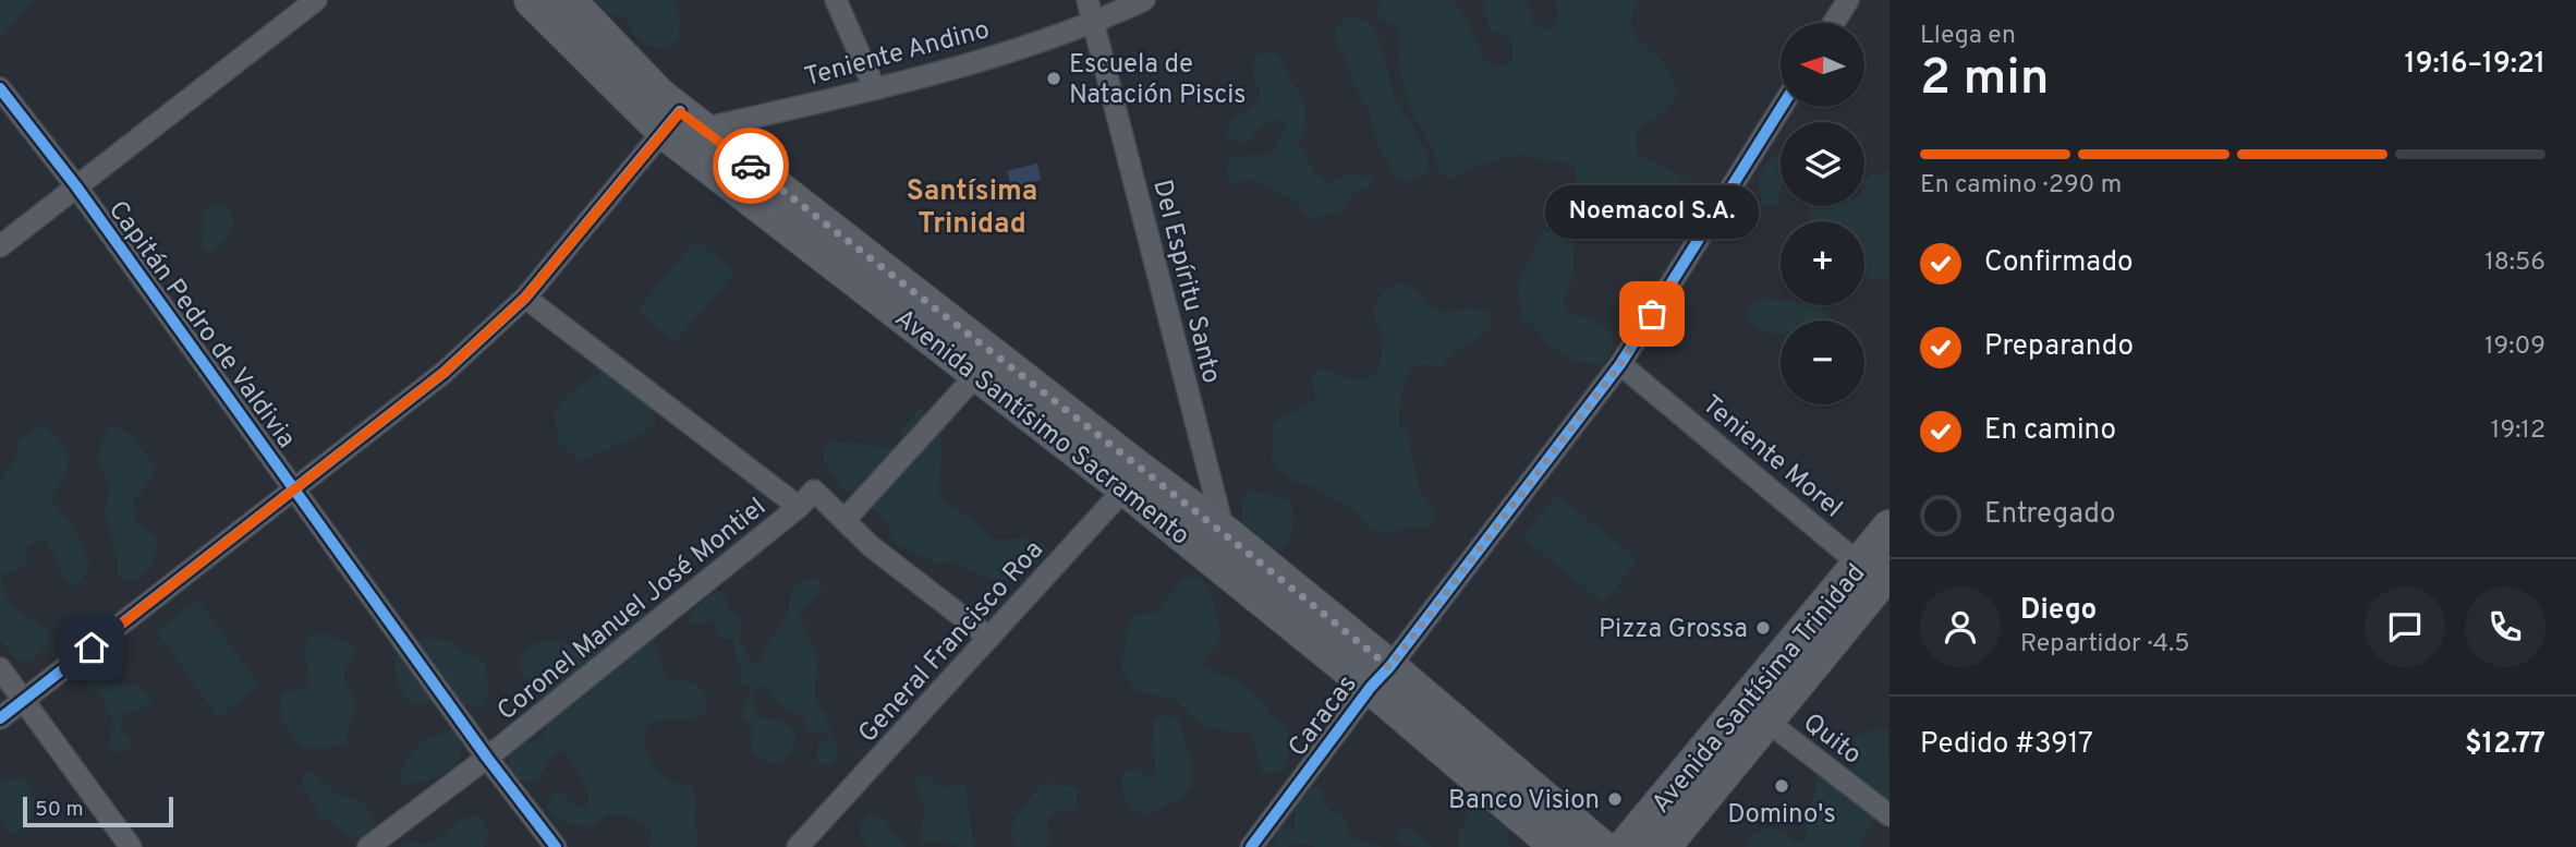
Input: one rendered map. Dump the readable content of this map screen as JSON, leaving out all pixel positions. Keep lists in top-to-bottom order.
{
  "streets": {
    "main road": ["Avenida Santísimo Sacramento", "Avenida Santísima Trinidad"],
    "street": [
      "Teniente Andino",
      "Del Espíritu Santo",
      "Capitán Pedro de Valdivia",
      "Teniente Morel",
      "Coronel Manuel José Montiel",
      "General Francisco Roa",
      "Caracas",
      "Quito"
    ]
  },
  "crossings": [
    ["Teniente Andino", "Del Espíritu Santo"],
    ["Teniente Andino", "Avenida Santísimo Sacramento"],
    ["Del Espíritu Santo", "Avenida Santísimo Sacramento"],
    ["Capitán Pedro de Valdivia", "Coronel Manuel José Montiel"],
    ["Avenida Santísimo Sacramento", "General Francisco Roa"],
    ["Avenida Santísimo Sacramento", "Caracas"],
    ["Teniente Morel", "Avenida Santísima Trinidad"],
    ["Teniente Morel", "Caracas"],
    ["Avenida Santísima Trinidad", "Quito"]
  ],
  "districts": ["Santísima Trinidad"],
  "places": [
    "Escuela de Natación Piscis",
    "Noemacol S.A.",
    "Pizza Grossa",
    "Domino's",
    "Banco Vision"
  ],
  "scale_bar": "50 m",
  "north": "left",
  "page": {
    "heading": ["2 min", "Llega en", "19:16–19:21"],
    "panel": [
      "Diego",
      "Repartidor · 4.5",
      "Pedido #3917",
      "$12.77"
    ],
    "map_buttons": ["+", "−"],
    "bar": "En camino · 290 m",
    "bubble": "Noemacol S.A.",
    "list": [
      ["Confirmado", "18:56"],
      ["Preparando", "19:09"],
      ["En camino", "19:12"],
      "Entregado"
    ],
    "scale": "50 m"
  }
}
